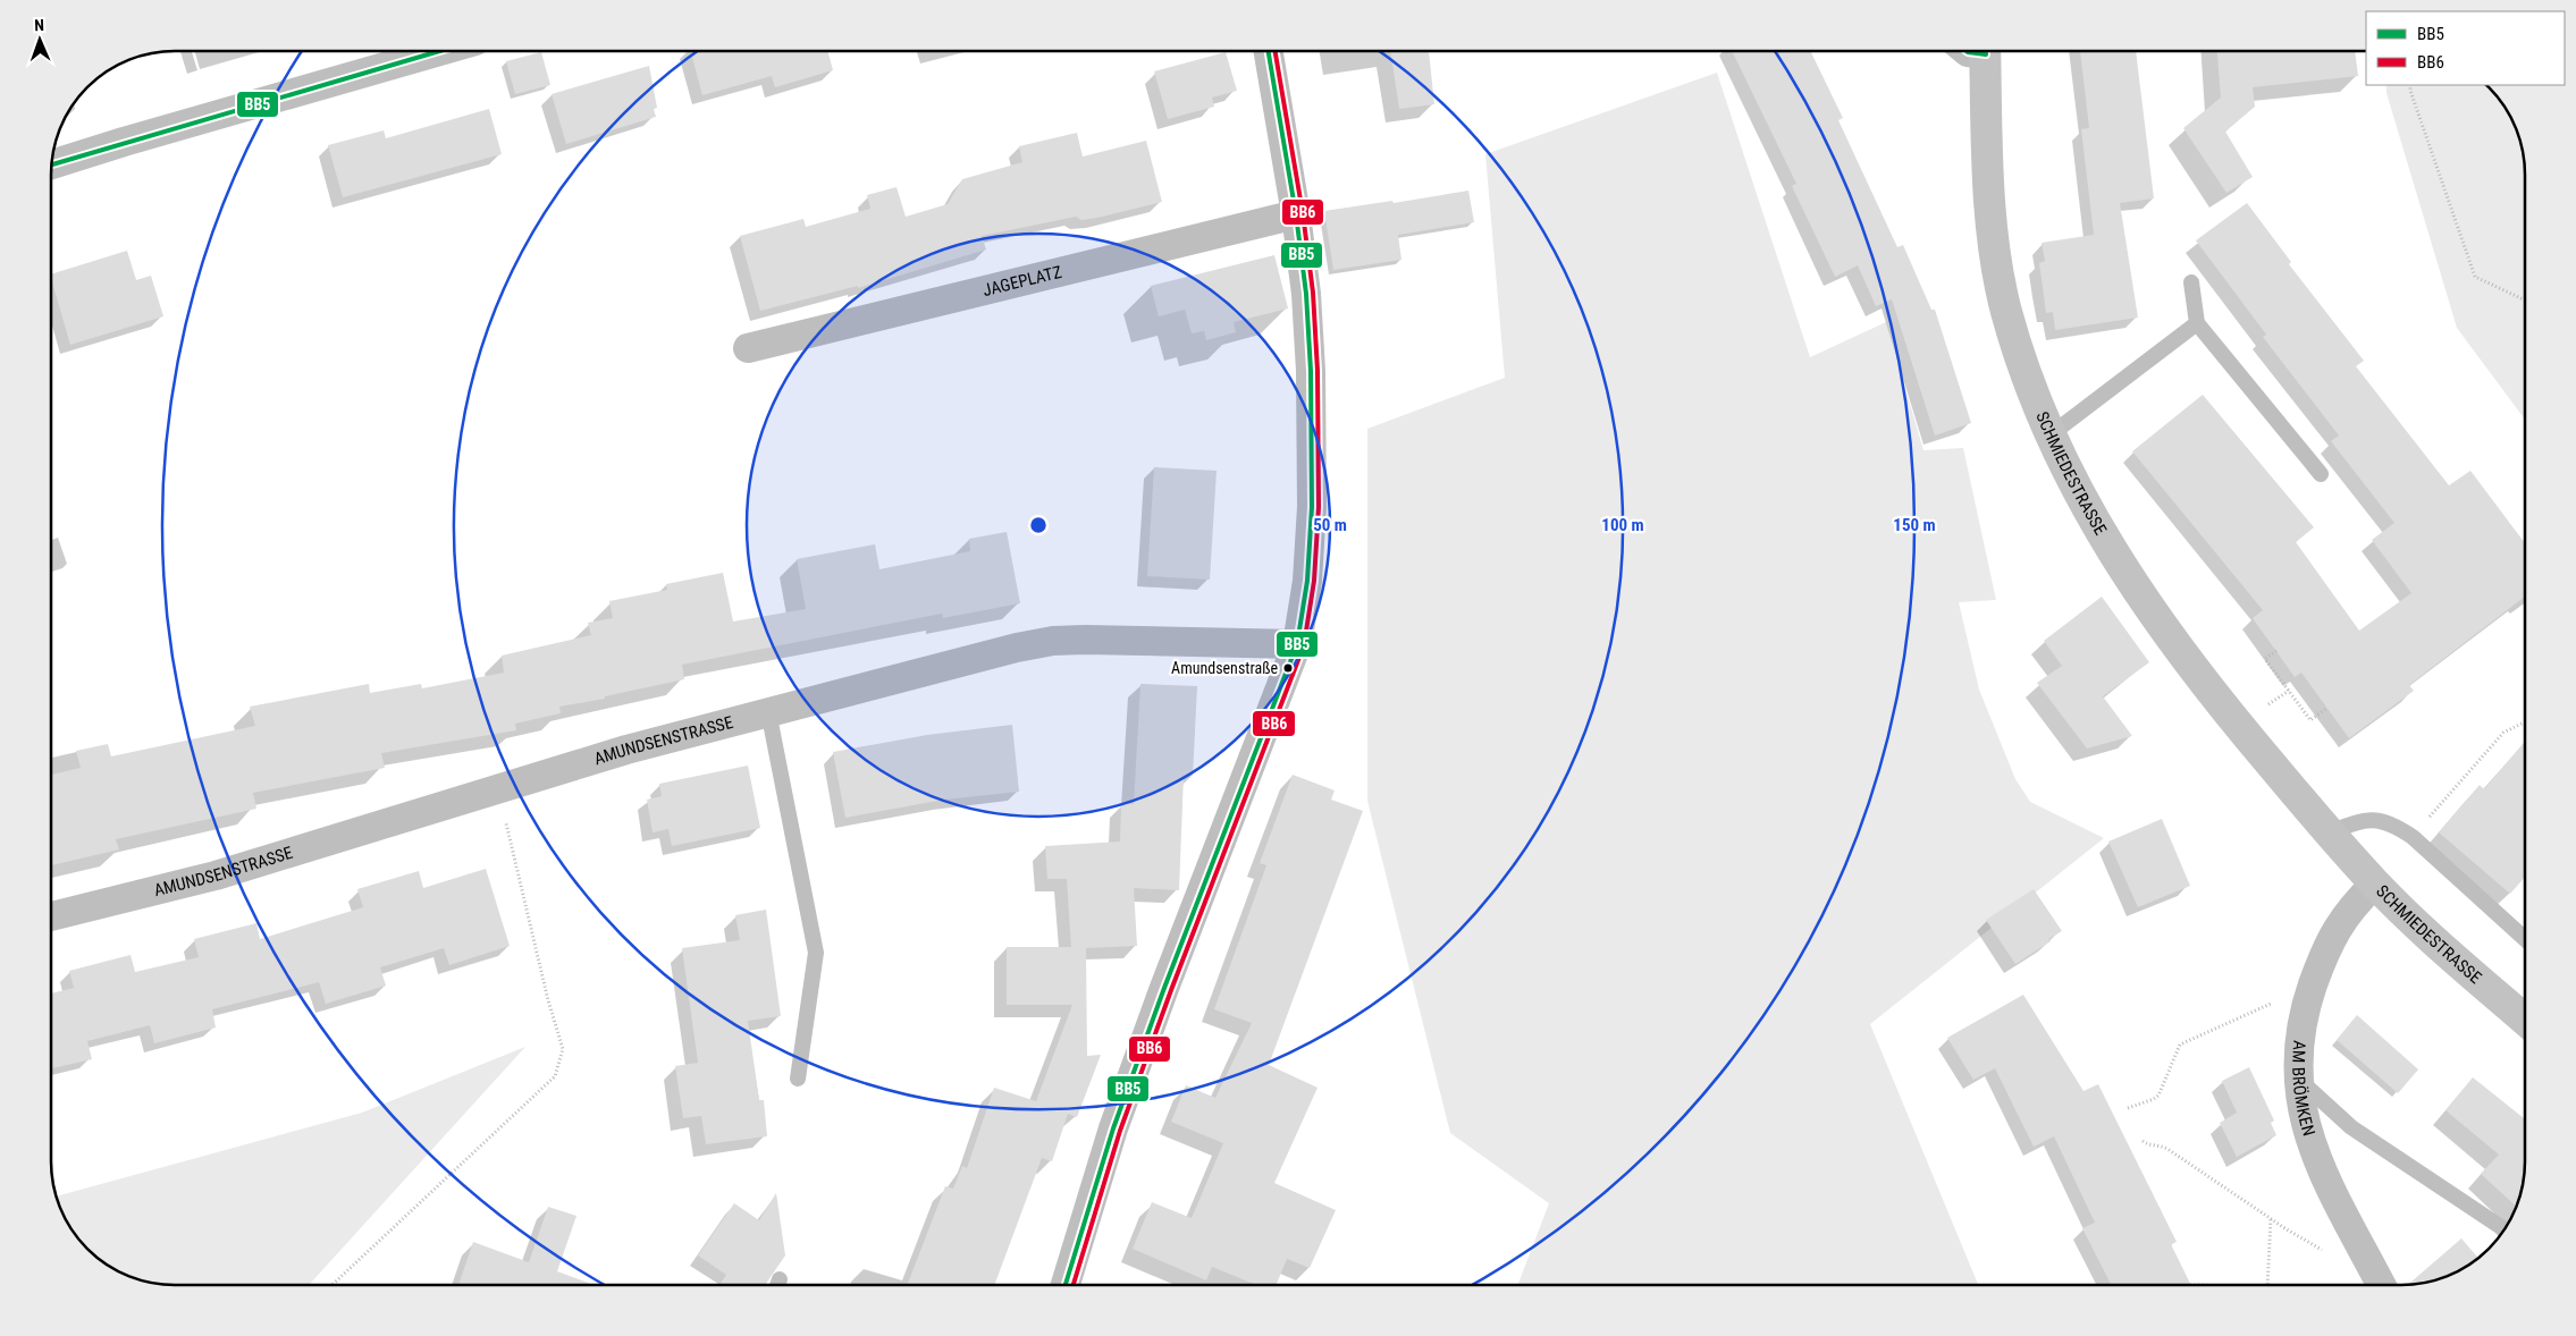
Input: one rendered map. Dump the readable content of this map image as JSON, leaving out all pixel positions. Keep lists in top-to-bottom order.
{
  "streets": {
    "main road": ["SCHMIEDESTRASSE"],
    "street": ["JAGEPLATZ", "AMUNDSENSTRASSE", "AM BRÖMKEN"]
  },
  "crossings": [
    ["SCHMIEDESTRASSE", "AM BRÖMKEN"]
  ],
  "places": ["Amundsenstraße"],
  "lines": ["transit line BB5", "transit line BB6"],
  "legend": ["BB5", "BB6"],
  "north": "top",
  "rings": ["50 m", "100 m", "150 m"]
}
